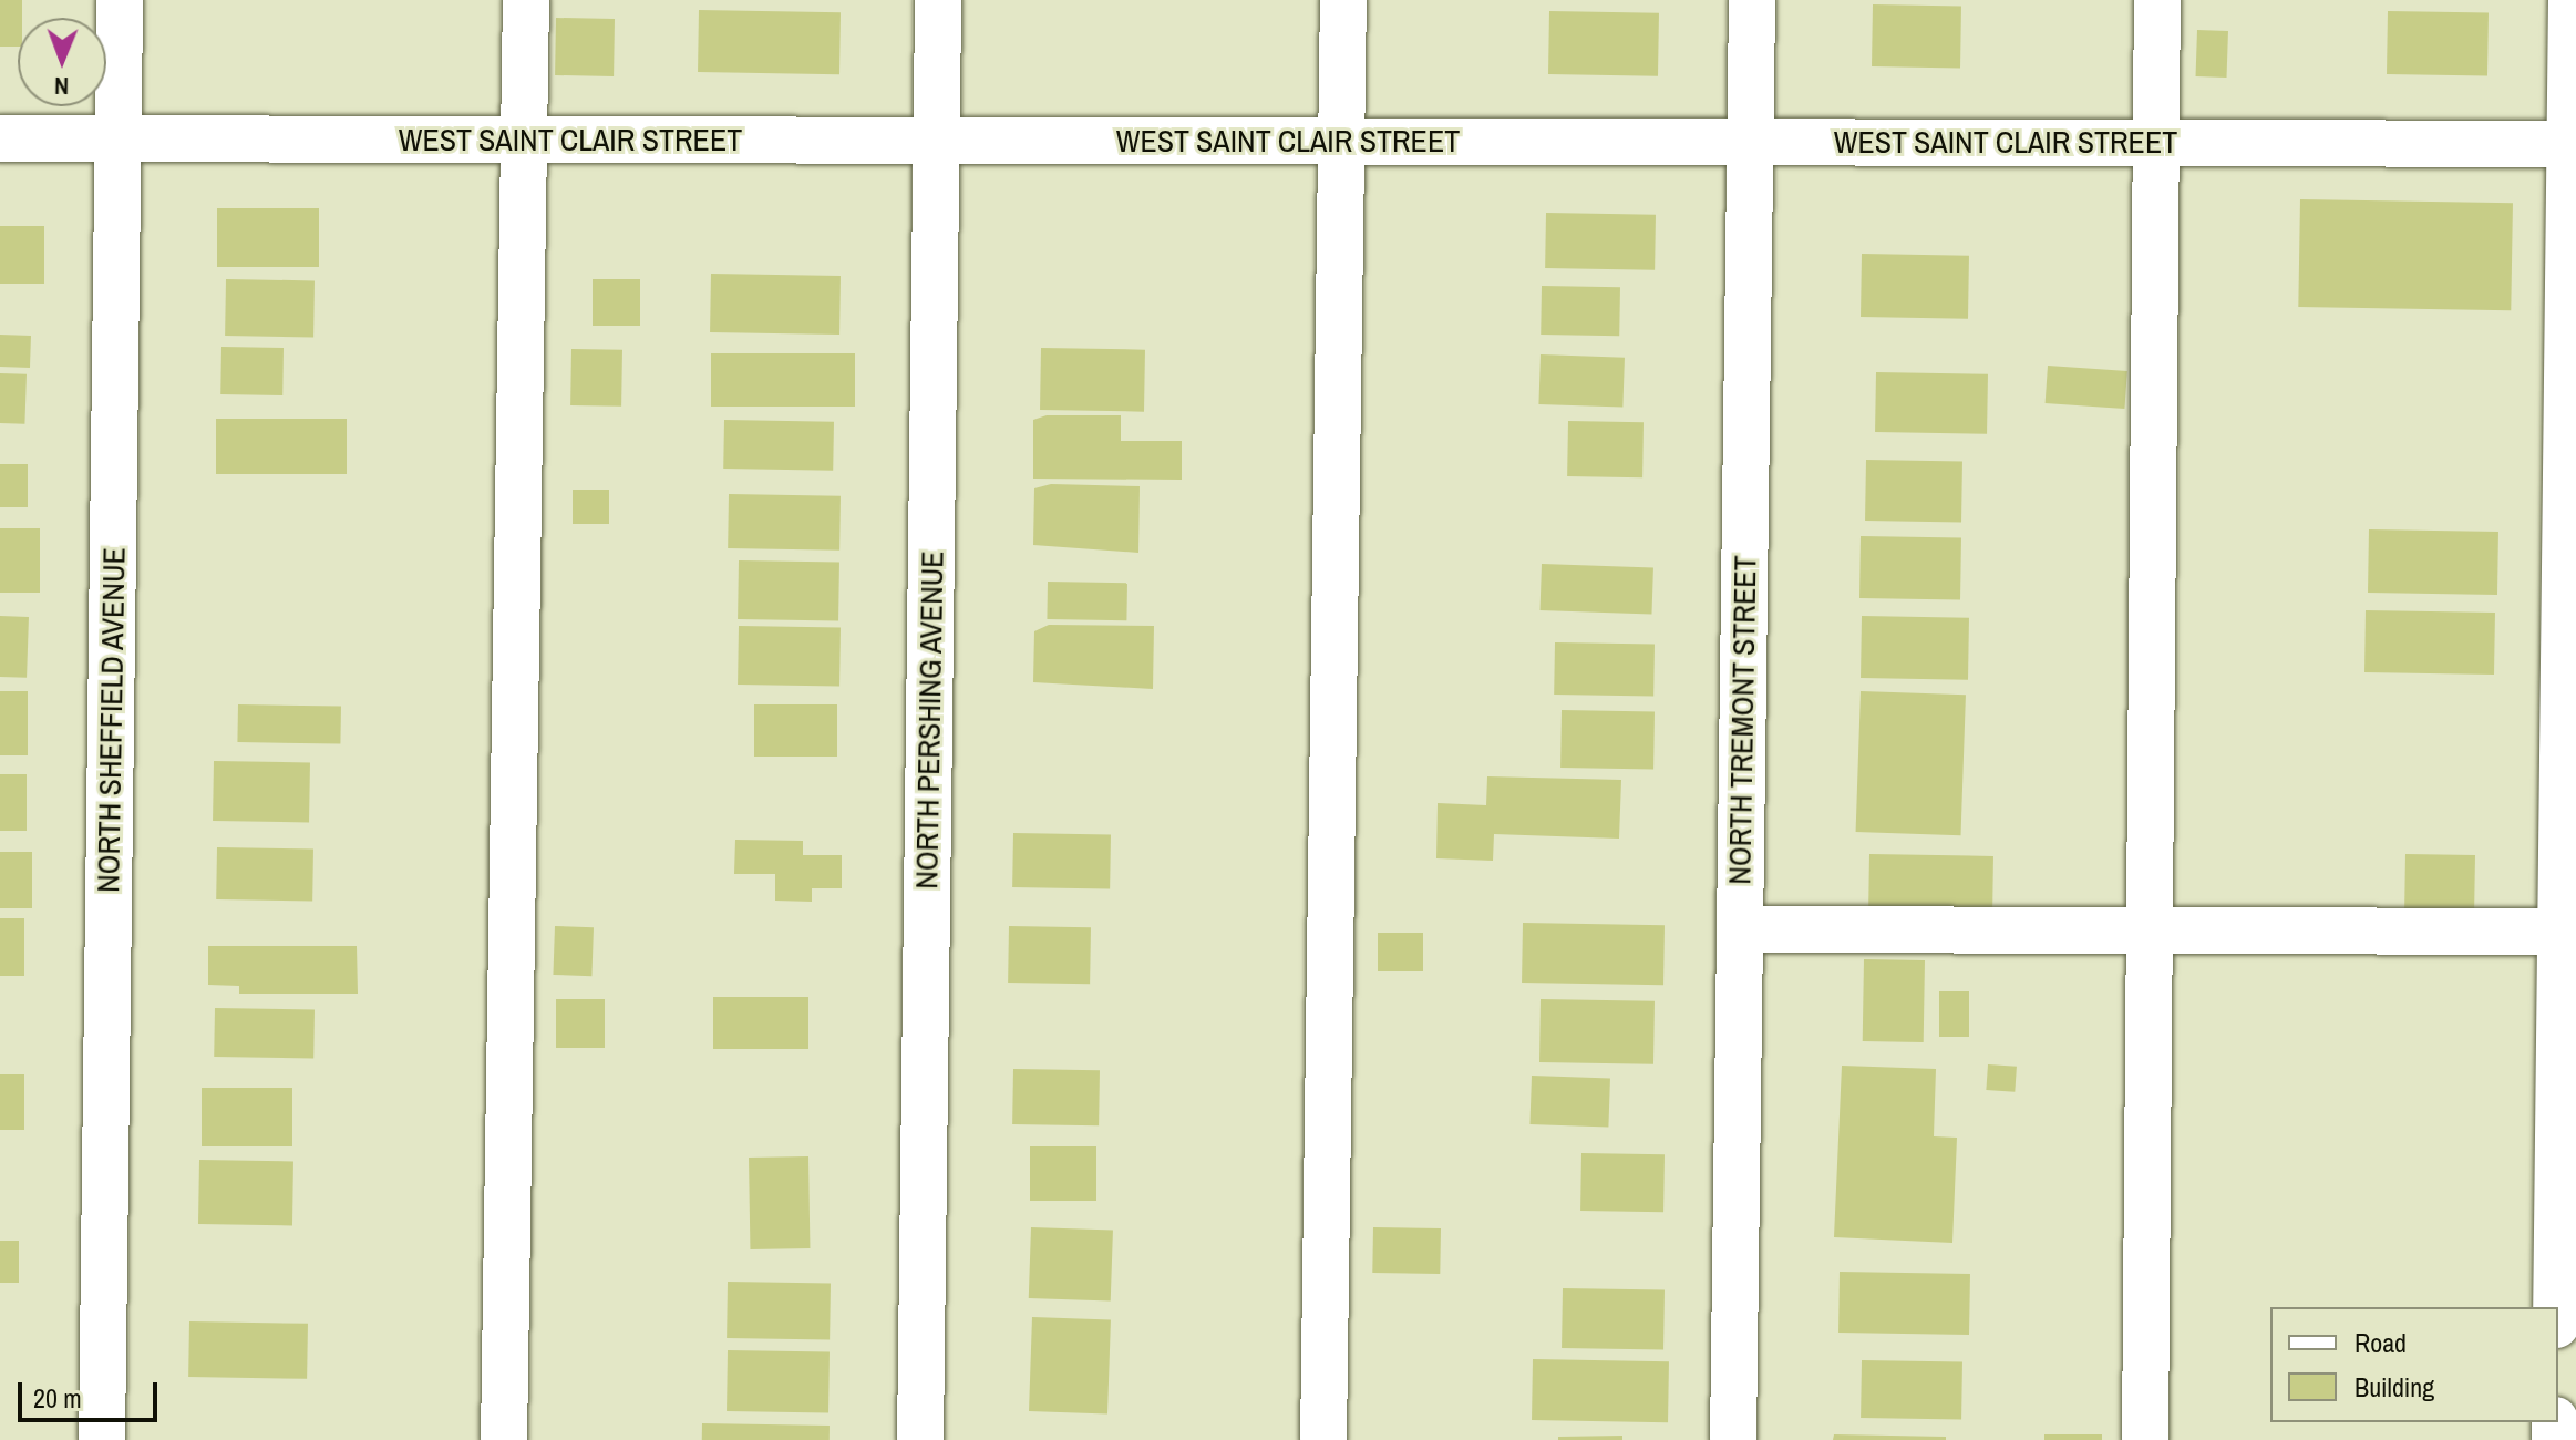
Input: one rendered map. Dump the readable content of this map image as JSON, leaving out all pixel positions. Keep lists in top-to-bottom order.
{
  "streets": {
    "street": [
      "WEST SAINT CLAIR STREET",
      "NORTH SHEFFIELD AVENUE",
      "NORTH PERSHING AVENUE",
      "NORTH TREMONT STREET"
    ]
  },
  "crossings": [
    ["WEST SAINT CLAIR STREET", "NORTH SHEFFIELD AVENUE"],
    ["WEST SAINT CLAIR STREET", "NORTH PERSHING AVENUE"],
    ["WEST SAINT CLAIR STREET", "NORTH TREMONT STREET"]
  ],
  "legend": ["Road", "Building"],
  "scale_bar": "20 m",
  "north": "bottom"
}
